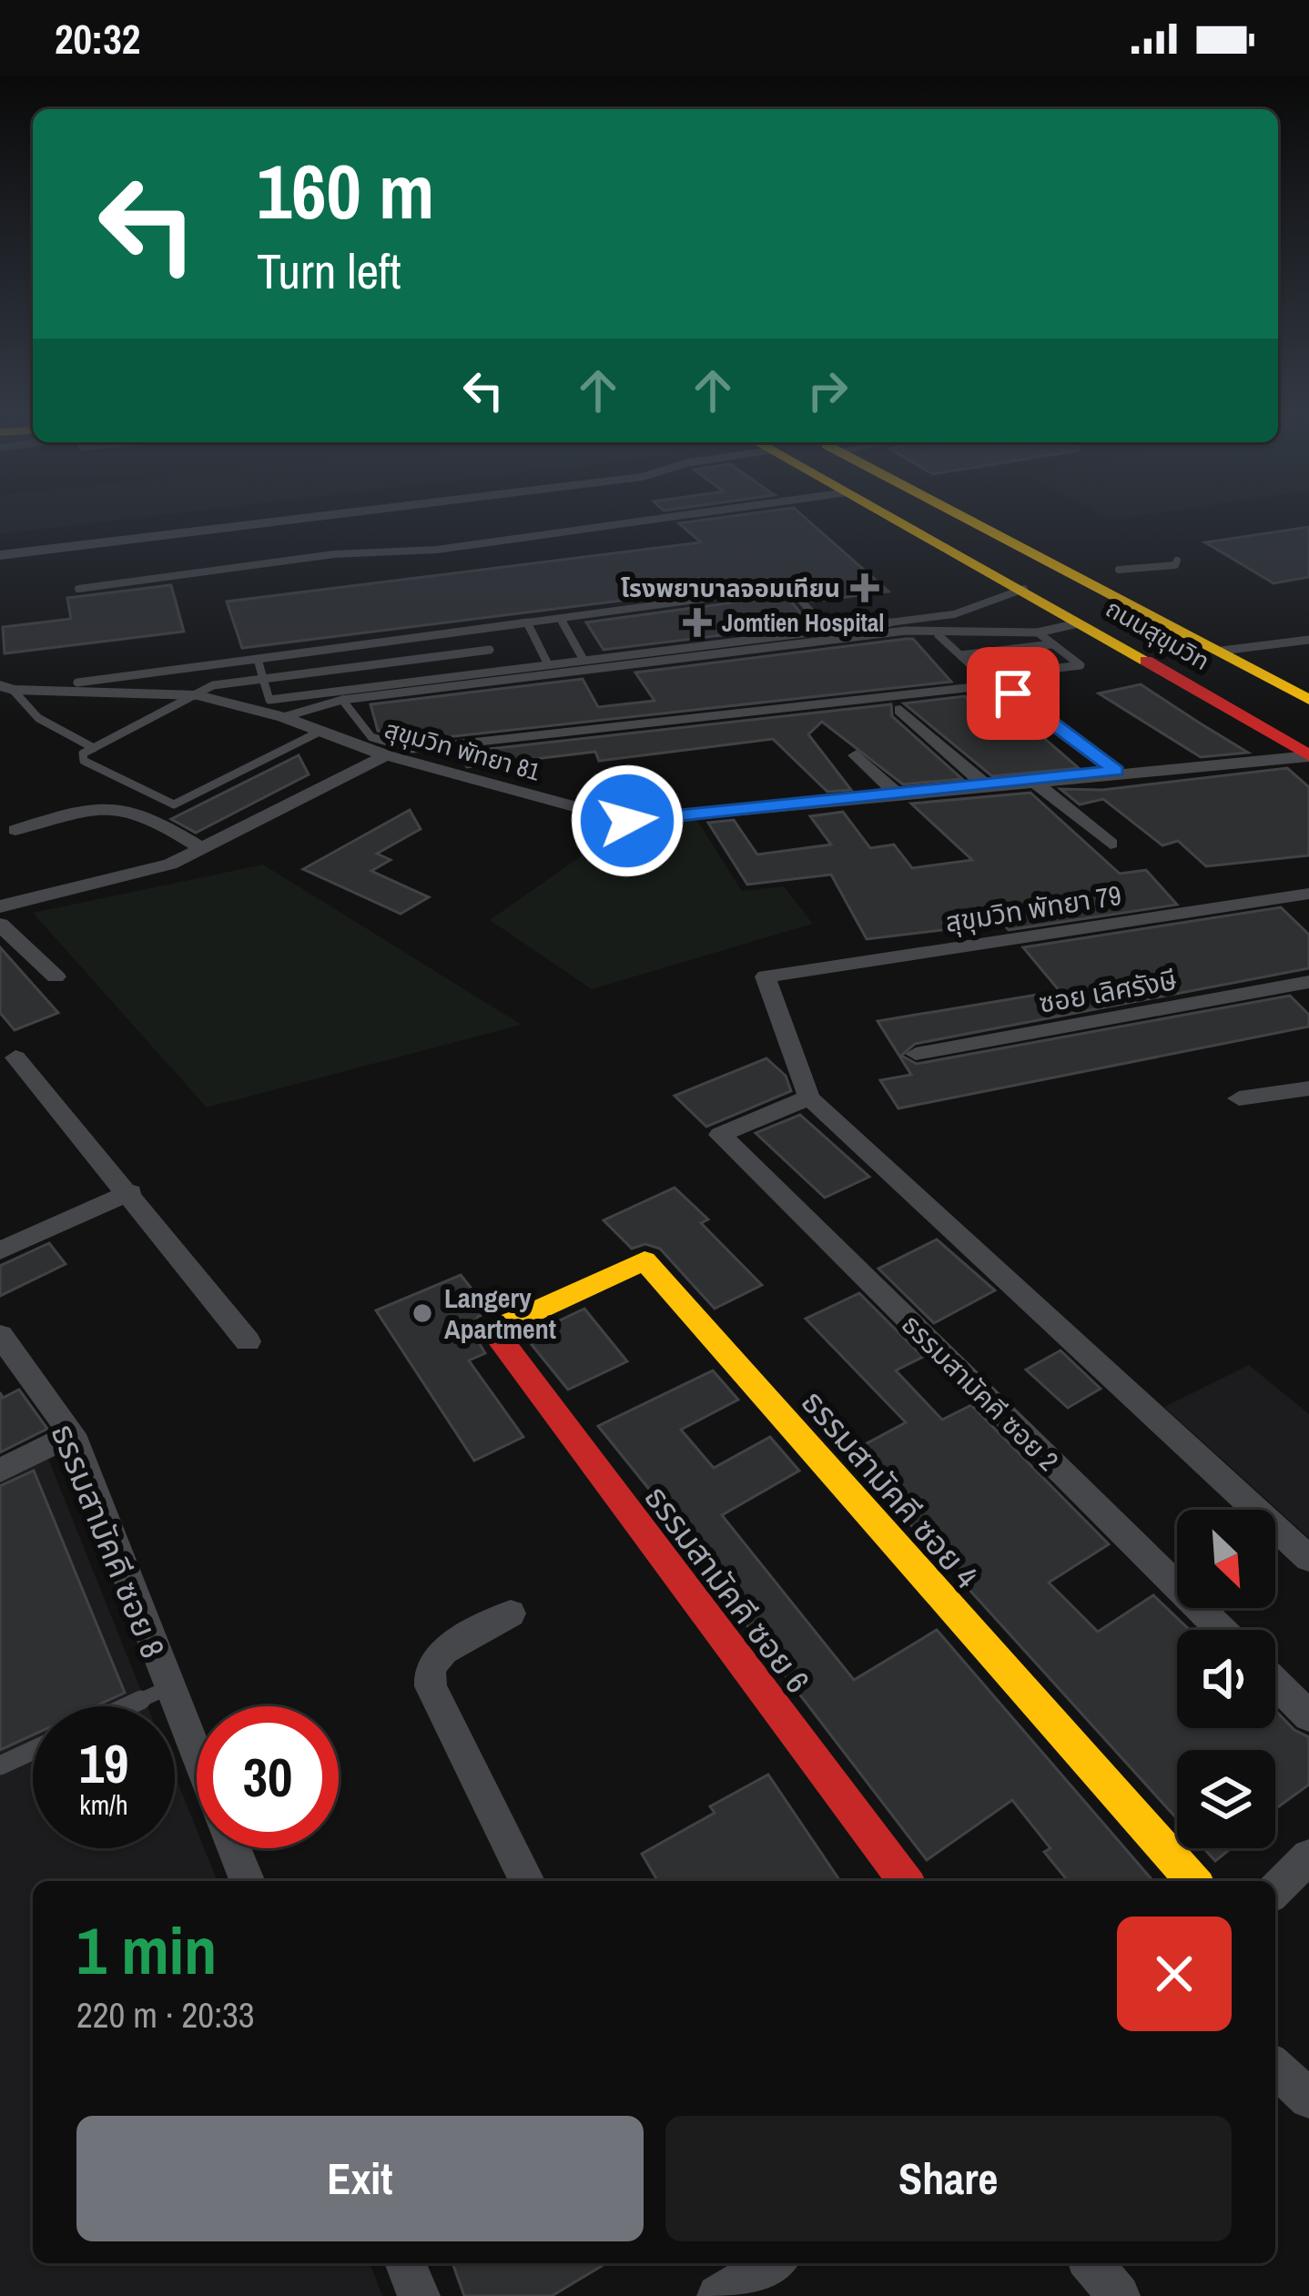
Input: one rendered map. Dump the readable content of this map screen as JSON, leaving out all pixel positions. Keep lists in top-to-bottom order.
{
  "streets": {
    "main road": ["ถนนสุขุมวิท", "ธรรมสามัคคี ซอย 4", "ธรรมสามัคคี ซอย 6"],
    "street": [
      "สุขุมวิท พัทยา 81",
      "สุขุมวิท พัทยา 79",
      "ซอย เลิศรังษี",
      "ธรรมสามัคคี ซอย 2",
      "ธรรมสามัคคี ซอย 8"
    ]
  },
  "crossings": [
    ["ถนนสุขุมวิท", "สุขุมวิท พัทยา 81"],
    ["สุขุมวิท พัทยา 79", "ธรรมสามัคคี ซอย 2"],
    ["ธรรมสามัคคี ซอย 4", "ธรรมสามัคคี ซอย 6"]
  ],
  "places": {
    "health": ["โรงพยาบาลจอมเทียน", "Jomtien Hospital"],
    "other": ["Langery Apartment"]
  },
  "north": "bottom right",
  "page": {
    "status": "20:32",
    "turn": ["160 m", "Turn left"],
    "speed": "19 km/h",
    "limit": "30",
    "heading": ["1 min", "220 m · 20:33"],
    "buttons": ["Exit", "Share"]
  }
}
